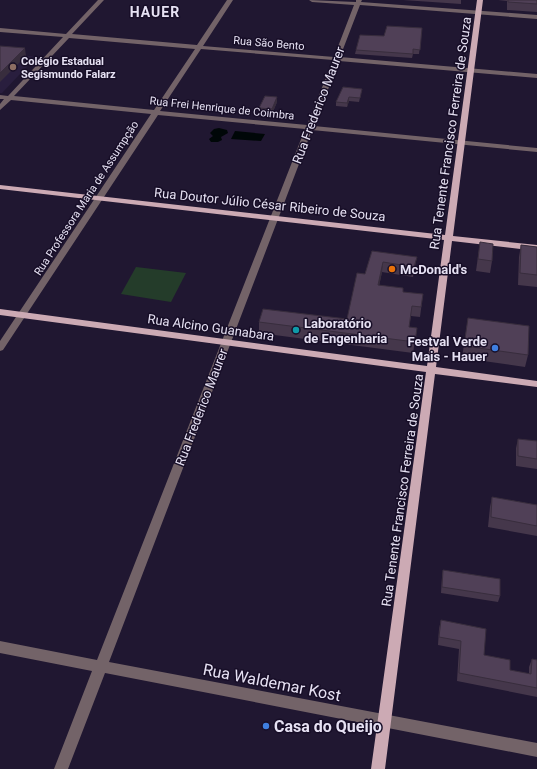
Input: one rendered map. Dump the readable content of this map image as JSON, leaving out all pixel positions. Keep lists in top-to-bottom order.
{
  "streets": {
    "main road": ["Rua Tenente Francisco Ferreira de Souza", "Rua Doutor Júlio César Ribeiro de Souza", "Rua Alcino Guanabara"],
    "street": [
      "Rua São Bento",
      "Rua Frederico Maurer",
      "Rua Frei Henrique de Coimbra",
      "Rua Professora Maria de Assumpção",
      "Rua Waldemar Kost"
    ]
  },
  "crossings": [
    ["Rua São Bento", "Rua Frederico Maurer"],
    ["Rua São Bento", "Rua Tenente Francisco Ferreira de Souza"],
    ["Rua São Bento", "Rua Professora Maria de Assumpção"],
    ["Rua Frederico Maurer", "Rua Frei Henrique de Coimbra"],
    ["Rua Frederico Maurer", "Rua Doutor Júlio César Ribeiro de Souza"],
    ["Rua Frederico Maurer", "Rua Alcino Guanabara"],
    ["Rua Frederico Maurer", "Rua Waldemar Kost"],
    ["Rua Frei Henrique de Coimbra", "Rua Tenente Francisco Ferreira de Souza"],
    ["Rua Frei Henrique de Coimbra", "Rua Professora Maria de Assumpção"],
    ["Rua Tenente Francisco Ferreira de Souza", "Rua Doutor Júlio César Ribeiro de Souza"],
    ["Rua Tenente Francisco Ferreira de Souza", "Rua Alcino Guanabara"],
    ["Rua Tenente Francisco Ferreira de Souza", "Rua Waldemar Kost"],
    ["Rua Professora Maria de Assumpção", "Rua Doutor Júlio César Ribeiro de Souza"],
    ["Rua Professora Maria de Assumpção", "Rua Alcino Guanabara"]
  ],
  "districts": ["HAUER"],
  "places": [
    "Colégio Estadual Segismundo Falarz",
    "McDonald's",
    "Laboratório de Engenharia",
    "Festval Verde Mais - Hauer",
    "Casa do Queijo"
  ]
}
